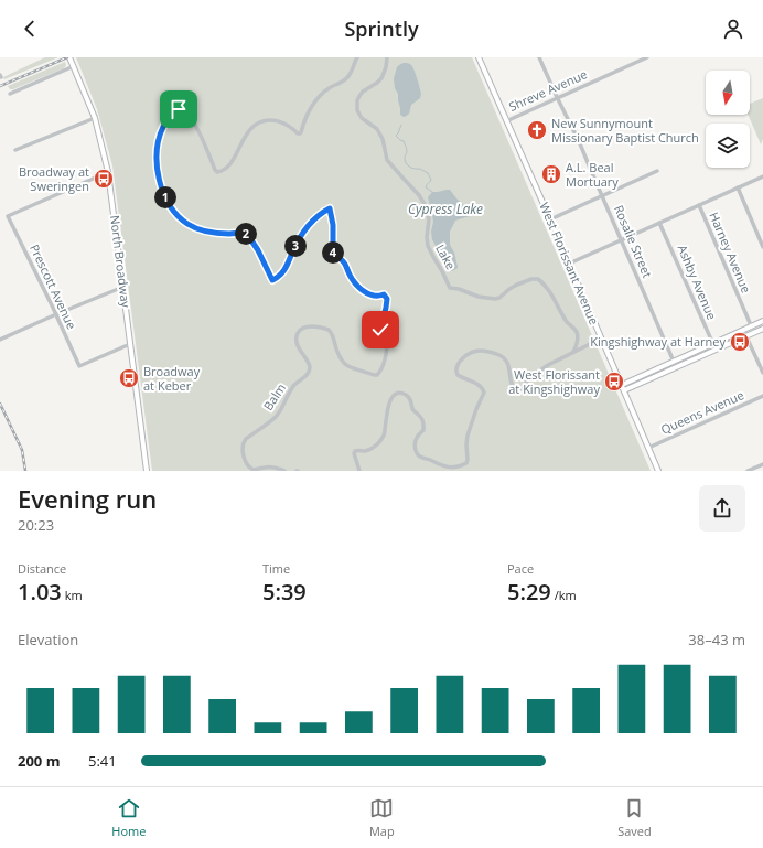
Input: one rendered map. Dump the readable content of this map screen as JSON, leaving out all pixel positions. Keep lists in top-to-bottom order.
{
  "streets": {
    "main road": ["North Broadway", "West Florissant Avenue"],
    "street": [
      "Shreve Avenue",
      "Rosalie Street",
      "Harney Avenue",
      "Lake",
      "Ashby Avenue",
      "Prescott Avenue",
      "Balm",
      "Queens Avenue"
    ]
  },
  "crossings": [
    ["Shreve Avenue", "Rosalie Street"],
    ["Shreve Avenue", "West Florissant Avenue"],
    ["North Broadway", "Prescott Avenue"],
    ["West Florissant Avenue", "Queens Avenue"]
  ],
  "water": ["Cypress Lake"],
  "places": {
    "church": ["New Sunnymount Missionary Baptist Church"],
    "building": ["A.L. Beal Mortuary"],
    "bus stop": [
      "Broadway at Sweringen",
      "Kingshighway at Harney",
      "Broadway at Keber",
      "West Florissant at Kingshighway"
    ]
  },
  "north": "bottom",
  "page": {
    "header": "Sprintly",
    "pins": [
      "1",
      "2",
      "3",
      "4"
    ],
    "heading": ["Evening run", "20:23"],
    "stats": [
      ["Distance", "1.03 km"],
      ["Time", "5:39"],
      ["Pace", "5:29 /km"]
    ],
    "chart": ["Elevation", "38–43 m"],
    "list": [
      {
        "name": "200 m",
        "note": "5:41"
      }
    ],
    "tabs": ["Home", "Map", "Saved"]
  }
}
